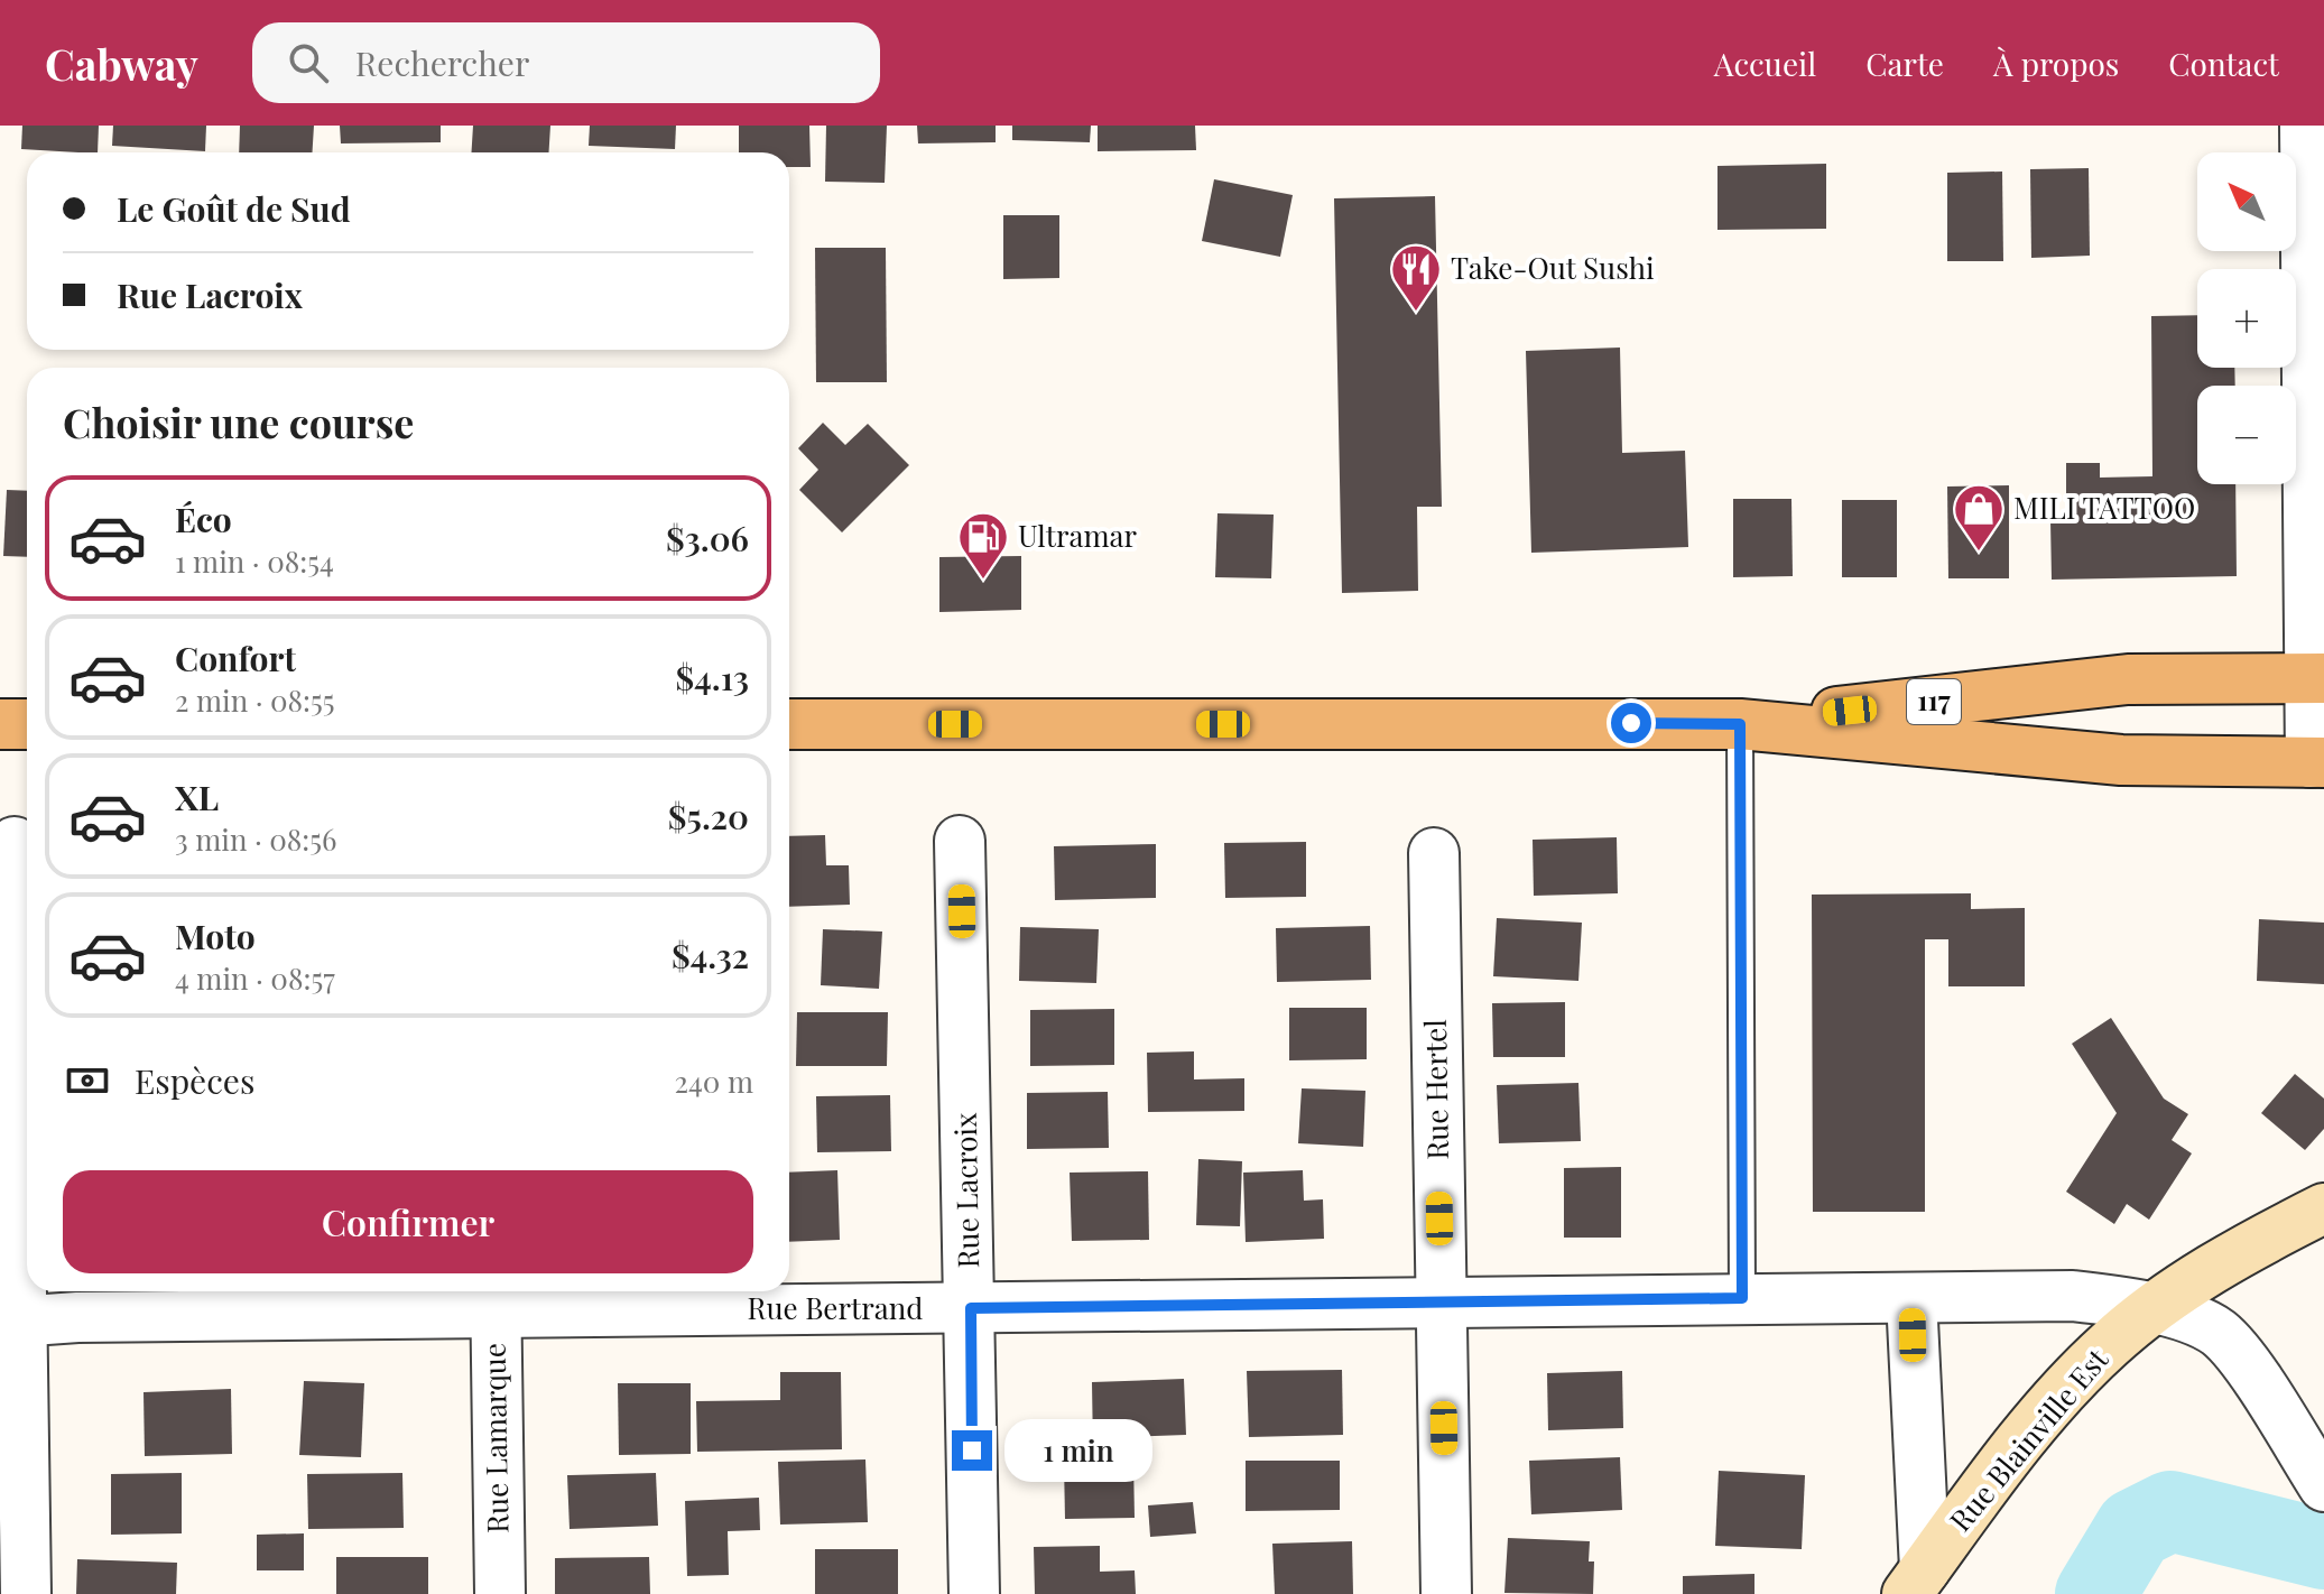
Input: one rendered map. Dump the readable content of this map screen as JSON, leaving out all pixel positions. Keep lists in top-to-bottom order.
{
  "streets": {
    "main road": ["117"],
    "street": [
      "Rue Hertel",
      "Rue Lacroix",
      "Rue Bertrand",
      "Rue Lamarque",
      "Rue Blainville Est"
    ]
  },
  "crossings": [
    ["Rue Hertel", "Rue Bertrand"],
    ["Rue Lacroix", "Rue Bertrand"],
    ["Rue Bertrand", "Rue Lamarque"],
    ["Rue Bertrand", "Rue Blainville Est"]
  ],
  "places": {
    "restaurant": ["Take-Out Sushi"],
    "shop": ["MILI TATTOO"],
    "fuel station": ["Ultramar"]
  },
  "north": "top left",
  "page": {
    "header": "Cabway",
    "search": "Rechercher",
    "nav": [
      "Accueil",
      "Carte",
      "À propos",
      "Contact"
    ],
    "map_buttons": ["+", "−"],
    "banner": ["Le Goût de Sud", "Rue Lacroix"],
    "heading": "Choisir une course",
    "list": [
      {
        "name": "Éco",
        "note": "1 min · 08:54",
        "value": "$3.06"
      },
      {
        "name": "Confort",
        "note": "2 min · 08:55",
        "value": "$4.13"
      },
      {
        "name": "XL",
        "note": "3 min · 08:56",
        "value": "$5.20"
      },
      {
        "name": "Moto",
        "note": "4 min · 08:57",
        "value": "$4.32"
      }
    ],
    "pay": ["Espèces", "240 m"],
    "buttons": "Confirmer",
    "bubble": "1 min"
  }
}
